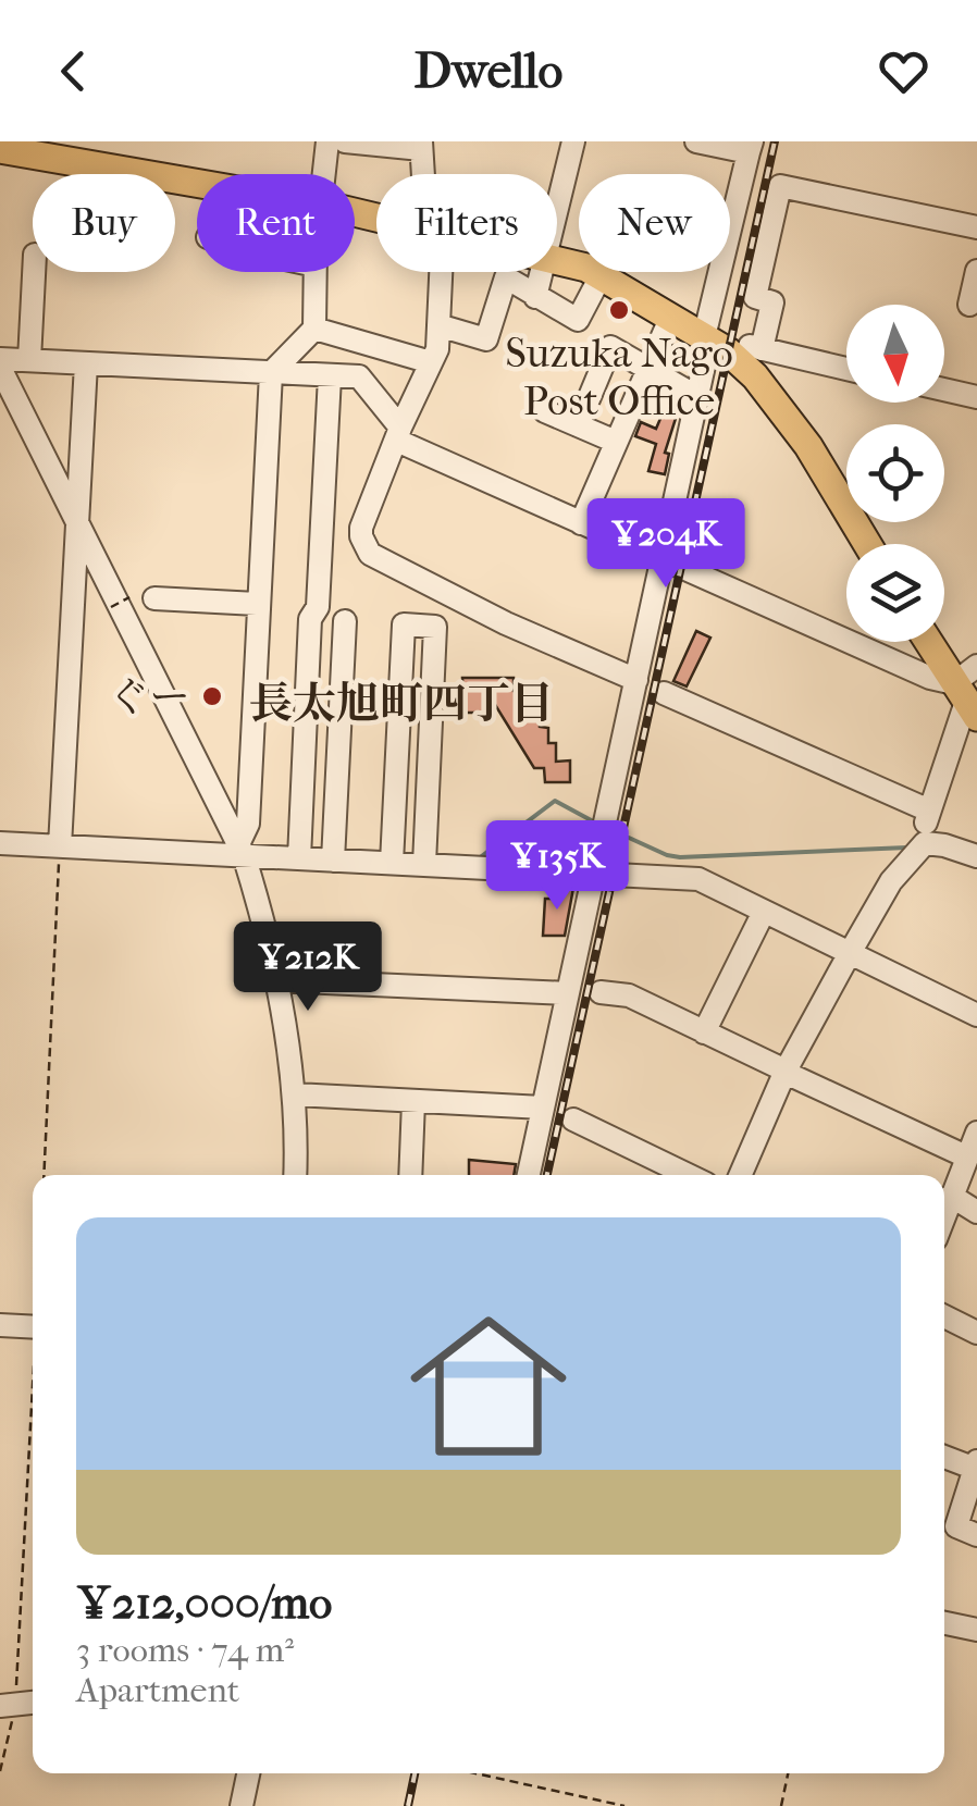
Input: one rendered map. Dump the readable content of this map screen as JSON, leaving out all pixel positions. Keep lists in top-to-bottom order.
{
  "districts": ["長太旭町四丁目"],
  "places": ["Suzuka Nago Post Office", "ぐー"],
  "north": "bottom",
  "page": {
    "header": "Dwello",
    "chip": [
      "Buy",
      "Rent",
      "Filters",
      "New"
    ],
    "price": ["¥204K", "¥135K", "¥212K"],
    "list": [
      {
        "name": "¥212,000/mo",
        "note": "3 rooms · 74 m² · Apartment"
      }
    ]
  }
}
